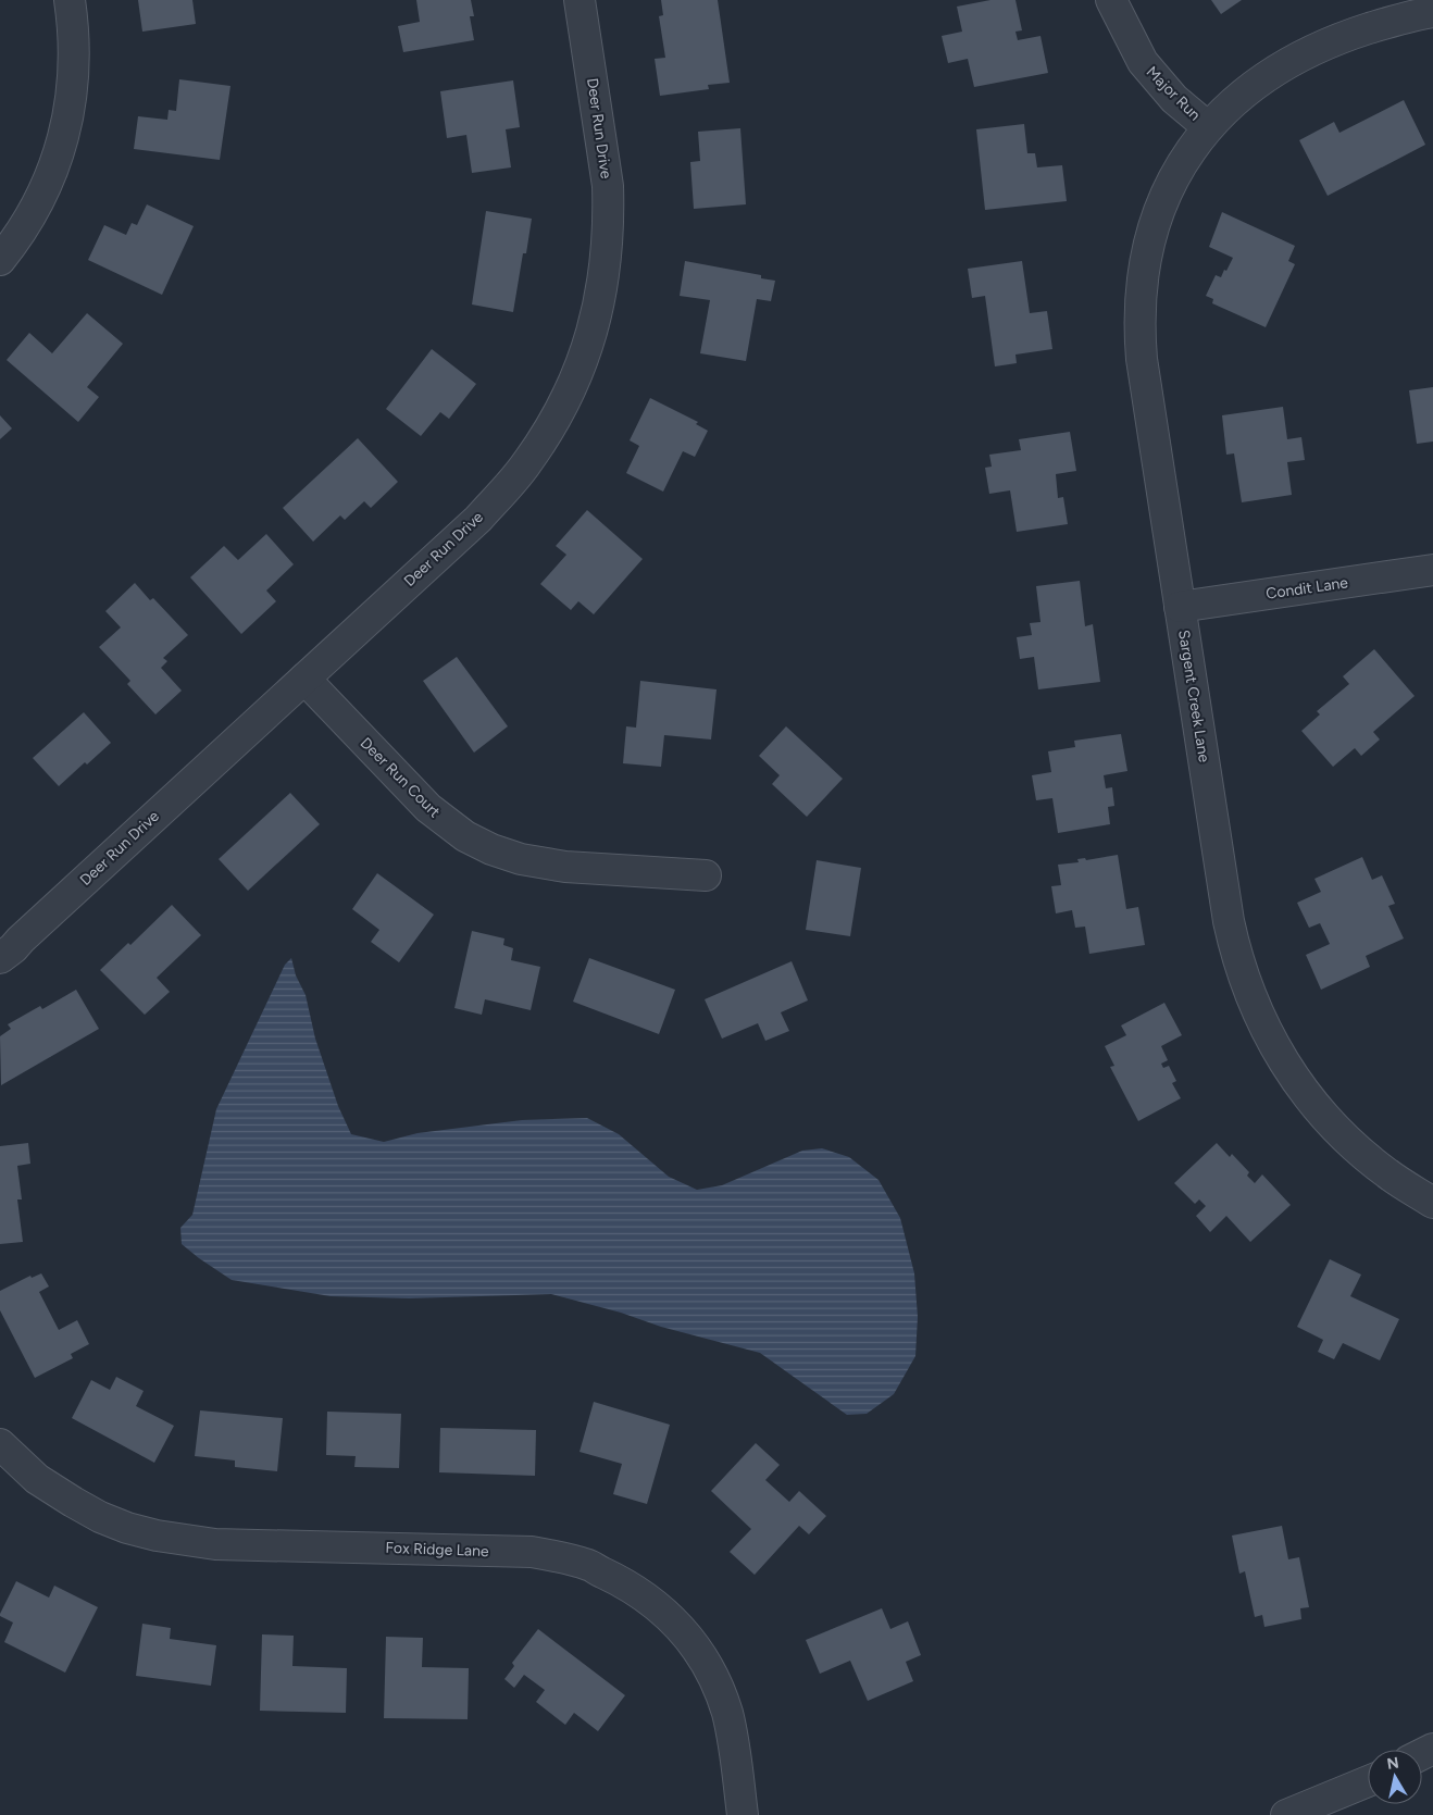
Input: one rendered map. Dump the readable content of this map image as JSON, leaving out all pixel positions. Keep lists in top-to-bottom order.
{
  "streets": {
    "street": [
      "Major Run",
      "Deer Run Drive",
      "Condit Lane",
      "Sargent Creek Lane",
      "Deer Run Court",
      "Fox Ridge Lane"
    ]
  },
  "crossings": [
    ["Major Run", "Sargent Creek Lane"],
    ["Deer Run Drive", "Deer Run Court"],
    ["Condit Lane", "Sargent Creek Lane"]
  ],
  "north": "top"
}
